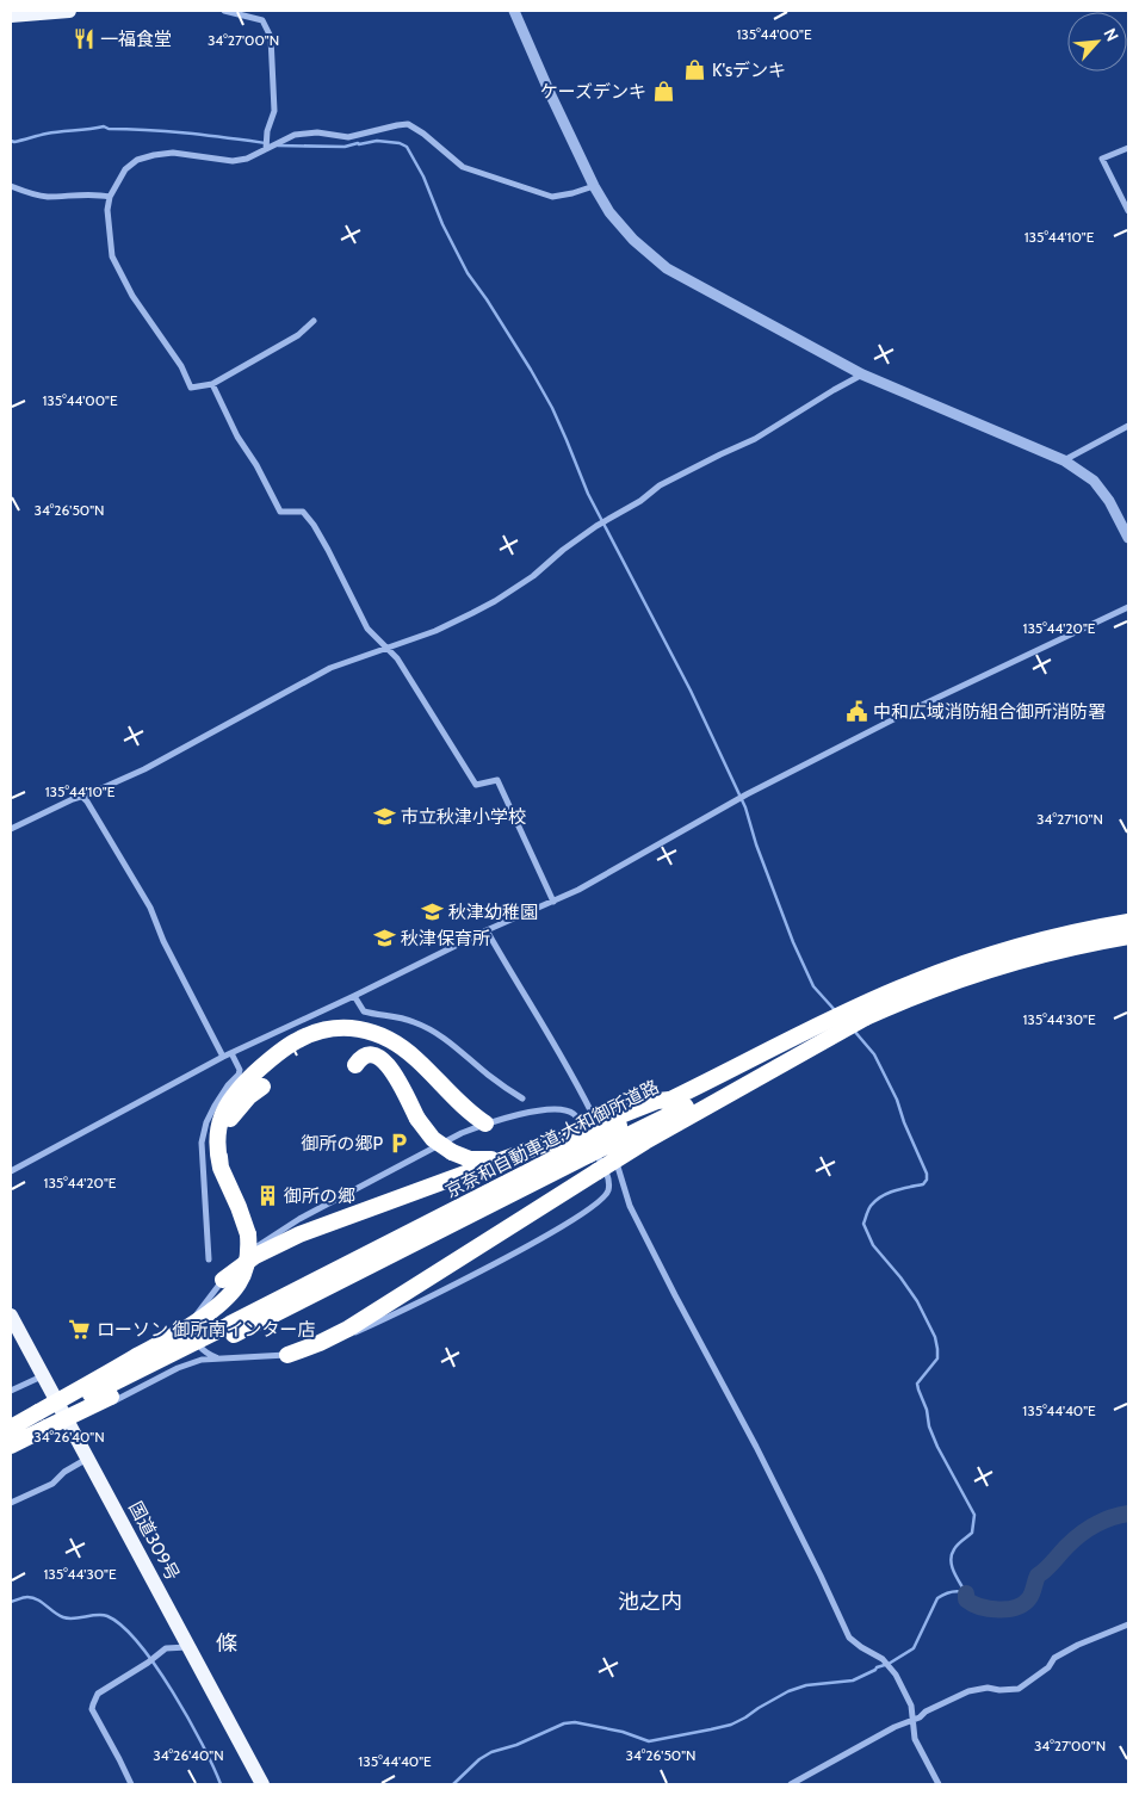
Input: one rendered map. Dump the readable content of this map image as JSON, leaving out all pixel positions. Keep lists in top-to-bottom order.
{
  "streets": {
    "highway": ["京奈和自動車道;大和御所道路", "国道309号"]
  },
  "districts": ["池之内", "條"],
  "places": {
    "restaurant": ["一福食堂"],
    "shop": ["K'sデンキ", "ケーズデンキ"],
    "public building": ["中和広域消防組合御所消防署"],
    "school or university": ["市立秋津小学校", "秋津幼稚園", "秋津保育所"],
    "parking": ["御所の郷P"],
    "building": ["御所の郷"],
    "supermarket": ["ローソン 御所南インター店"]
  },
  "north": "top right",
  "coordinates": [
    "135°44'00\"E",
    "34°27'00\"N",
    "135°44'10\"E",
    "34°26'50\"N",
    "135°44'20\"E",
    "34°27'10\"N",
    "135°44'30\"E",
    "135°44'40\"E",
    "34°26'40\"N"
  ]
}
